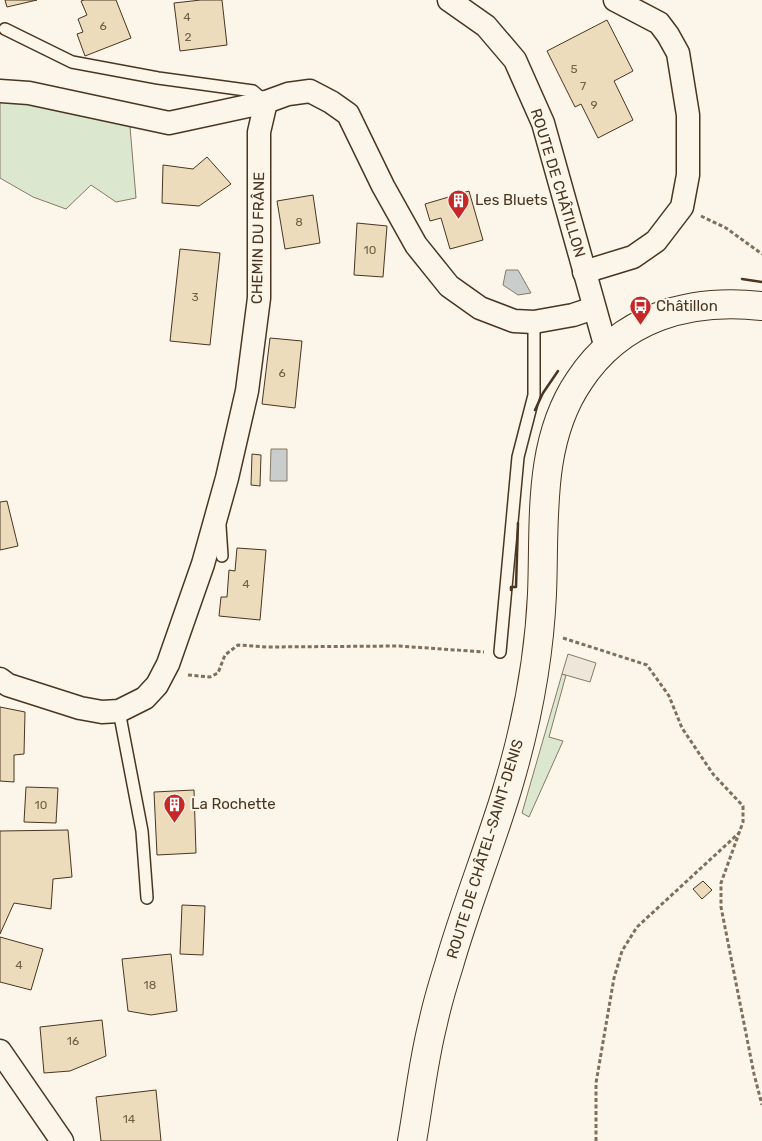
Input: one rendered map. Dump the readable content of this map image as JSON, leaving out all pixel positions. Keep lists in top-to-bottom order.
{
  "streets": {
    "main road": ["ROUTE DE CHÂTEL-SAINT-DENIS"],
    "street": ["ROUTE DE CHÂTILLON", "CHEMIN DU FRÂNE"]
  },
  "places": {
    "building": ["Les Bluets", "La Rochette"],
    "bus stop": ["Châtillon"]
  },
  "house_numbers": [
    "4",
    "6",
    "2",
    "5",
    "7",
    "9",
    "8",
    "10",
    "3",
    "6",
    "4",
    "10",
    "4",
    "18",
    "16",
    "14"
  ]
}
